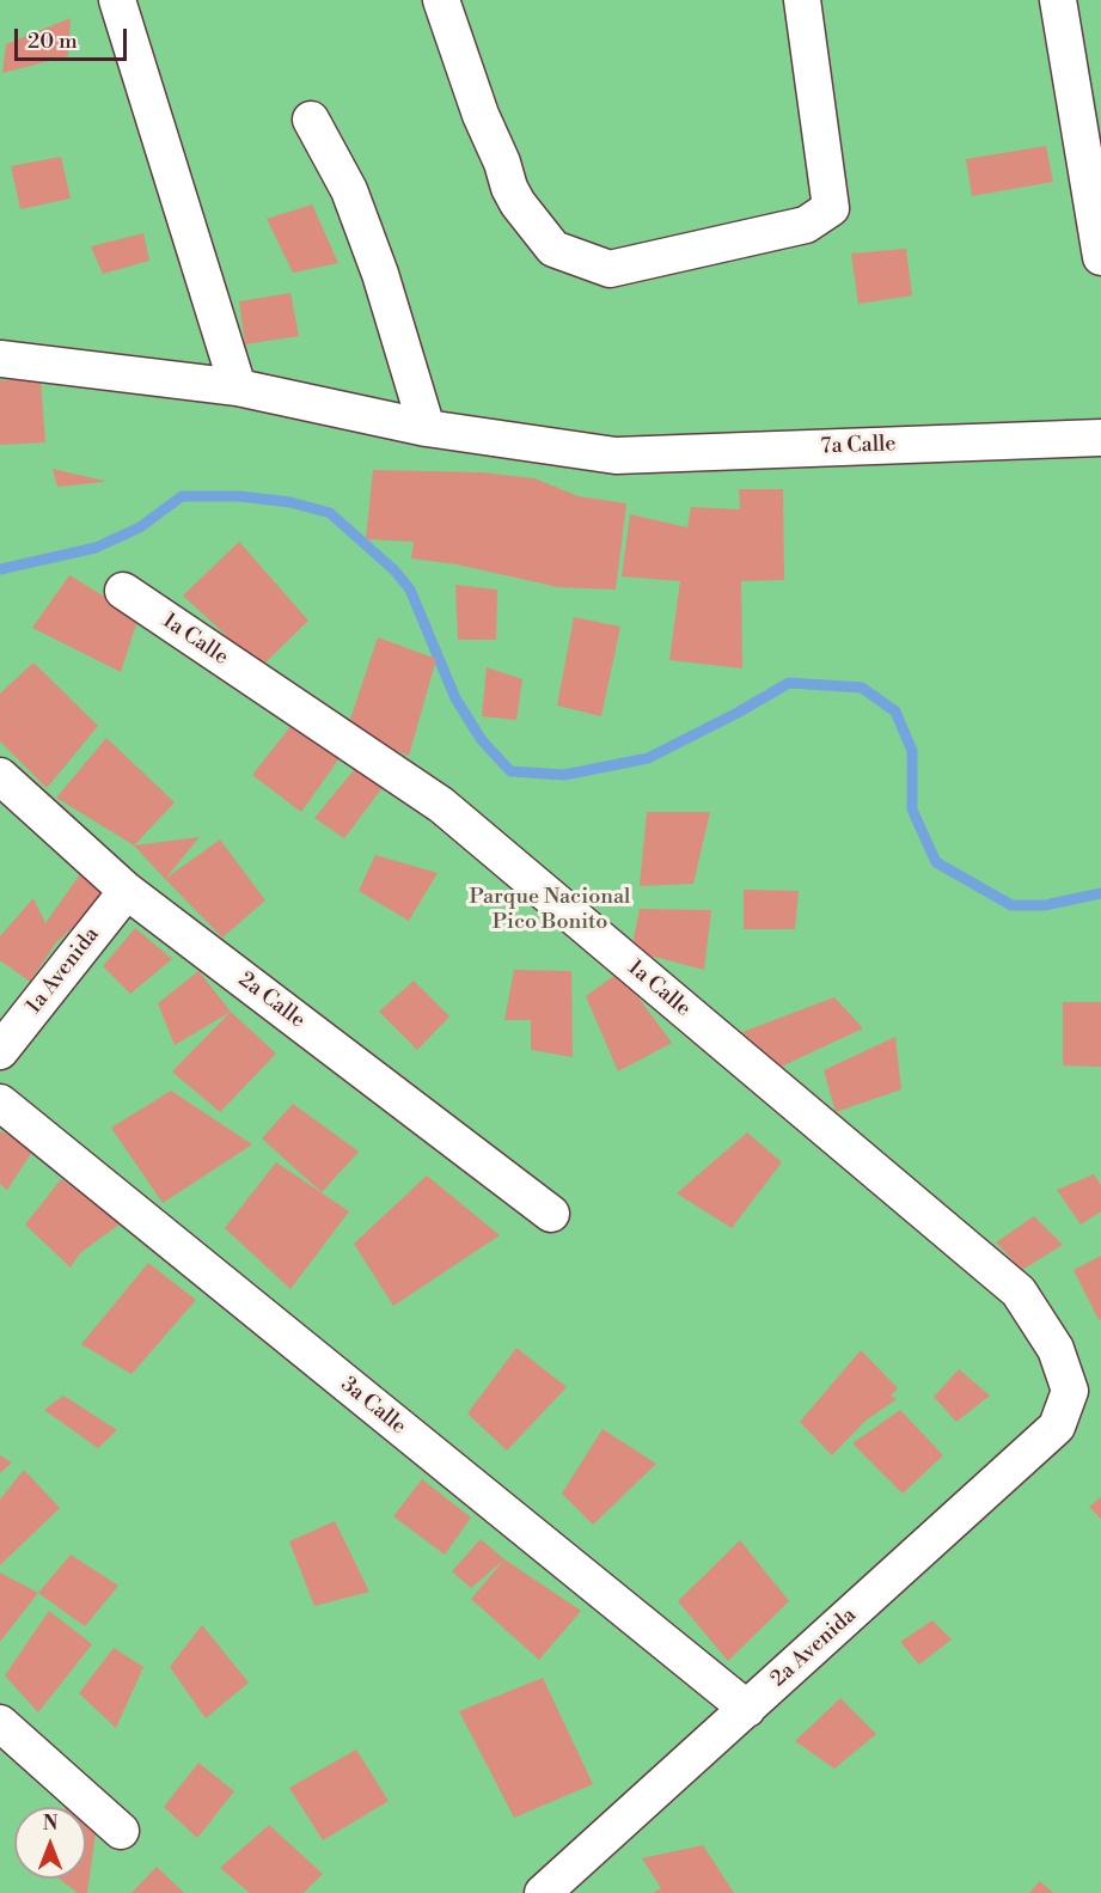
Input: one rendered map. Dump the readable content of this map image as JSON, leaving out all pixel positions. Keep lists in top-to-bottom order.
{
  "streets": {
    "street": [
      "7a Calle",
      "1a Calle",
      "1a Avenida",
      "2a Calle",
      "3a Calle",
      "2a Avenida"
    ]
  },
  "crossings": [
    ["1a Calle", "2a Avenida"],
    ["1a Avenida", "2a Calle"],
    ["3a Calle", "2a Avenida"]
  ],
  "parks": ["Parque Nacional Pico Bonito"],
  "scale_bar": "20 m",
  "north": "top"
}
